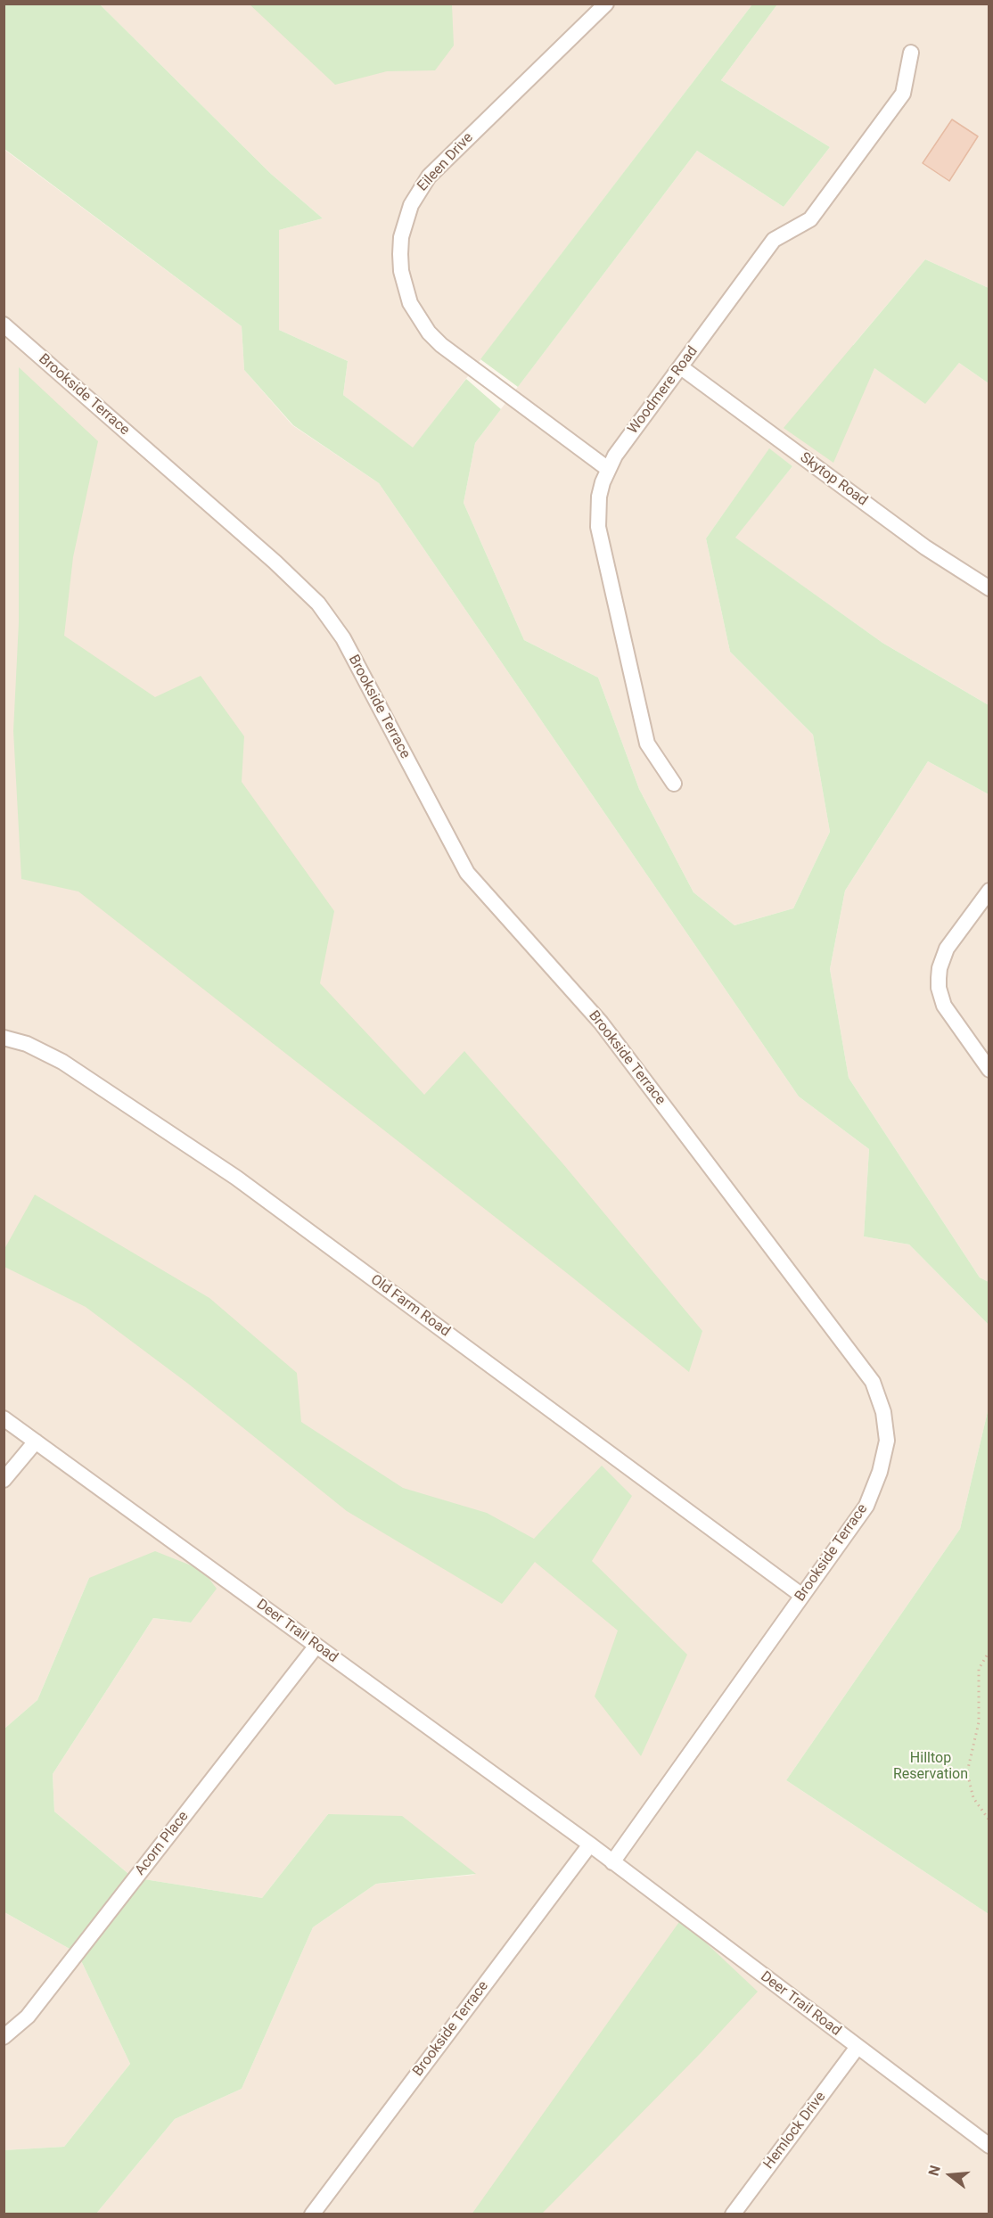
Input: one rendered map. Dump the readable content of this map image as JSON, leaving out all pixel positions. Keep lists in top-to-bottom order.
{
  "streets": {
    "street": [
      "Eileen Drive",
      "Woodmere Road",
      "Brookside Terrace",
      "Skytop Road",
      "Old Farm Road",
      "Deer Trail Road",
      "Acorn Place",
      "Hemlock Drive"
    ]
  },
  "crossings": [
    ["Eileen Drive", "Woodmere Road"],
    ["Woodmere Road", "Skytop Road"],
    ["Brookside Terrace", "Old Farm Road"],
    ["Brookside Terrace", "Deer Trail Road"],
    ["Deer Trail Road", "Acorn Place"],
    ["Deer Trail Road", "Hemlock Drive"]
  ],
  "parks": ["Hilltop Reservation"],
  "north": "left"
}
